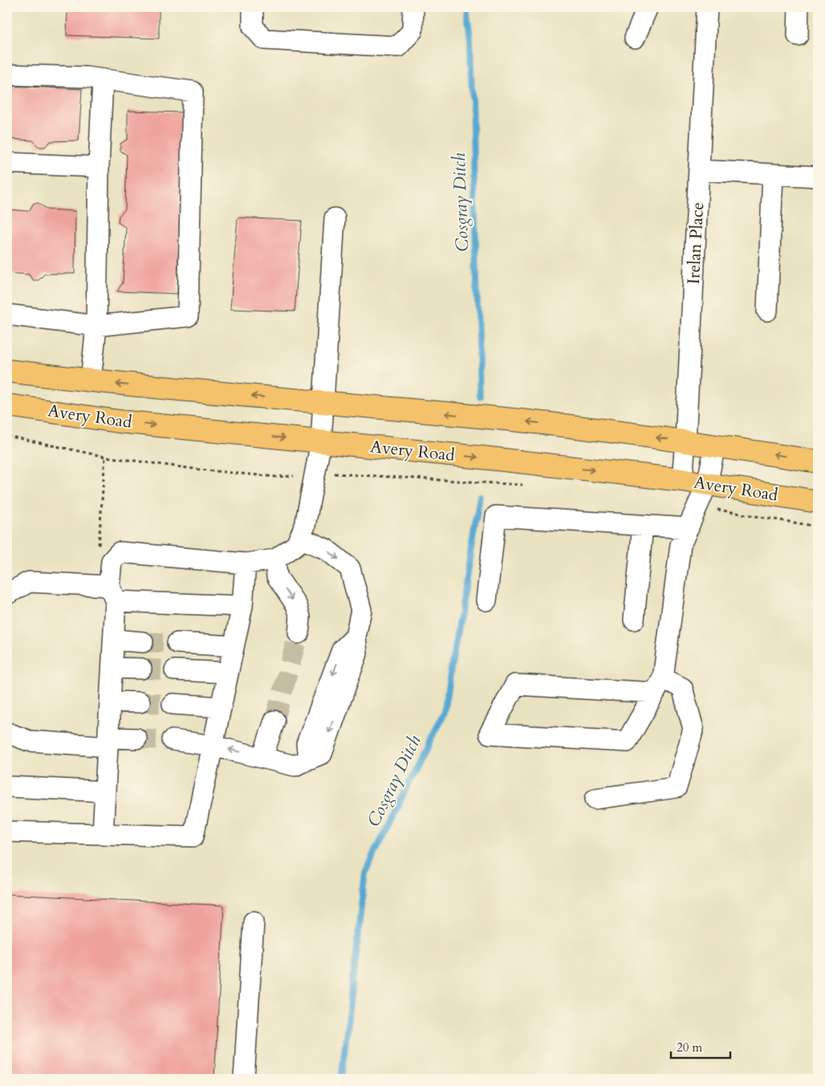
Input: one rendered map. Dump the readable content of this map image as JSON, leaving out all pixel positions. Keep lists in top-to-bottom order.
{
  "streets": {
    "main road": ["Avery Road"],
    "street": ["Irelan Place"]
  },
  "crossings": [
    ["Irelan Place", "Avery Road"]
  ],
  "water": ["Cosgray Ditch"],
  "scale_bar": "20 m"
}
